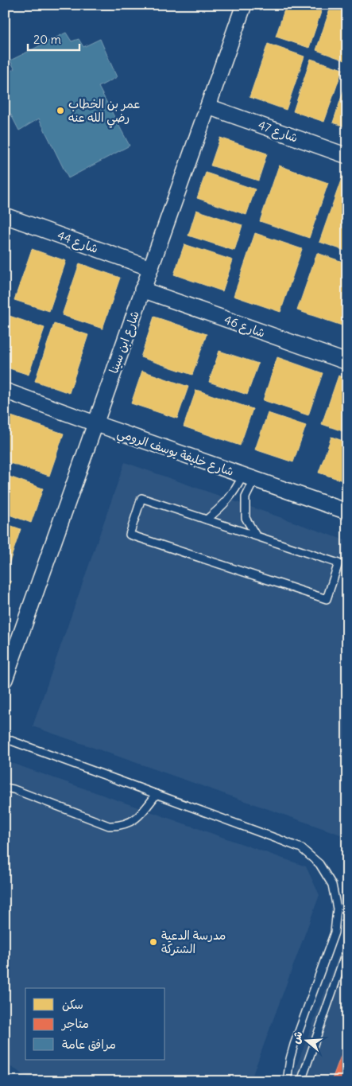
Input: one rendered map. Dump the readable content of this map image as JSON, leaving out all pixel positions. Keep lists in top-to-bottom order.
{
  "streets": {
    "street": [
      "شارع 47",
      "شارع 44",
      "شارع 46",
      "شارع ابن سينا",
      "شارع خليفة يوسف الرومي"
    ]
  },
  "crossings": [
    ["شارع 47", "شارع ابن سينا"],
    ["شارع 44", "شارع ابن سينا"],
    ["شارع 46", "شارع ابن سينا"],
    ["شارع ابن سينا", "شارع خليفة يوسف الرومي"]
  ],
  "places": ["عمر بن الخطاب رضي الله عنه", "مدرسة الدعية الشتركة"],
  "legend": ["سكن", "متاجر", "مرافق عامة"],
  "scale_bar": "20 m",
  "north": "left"
}
